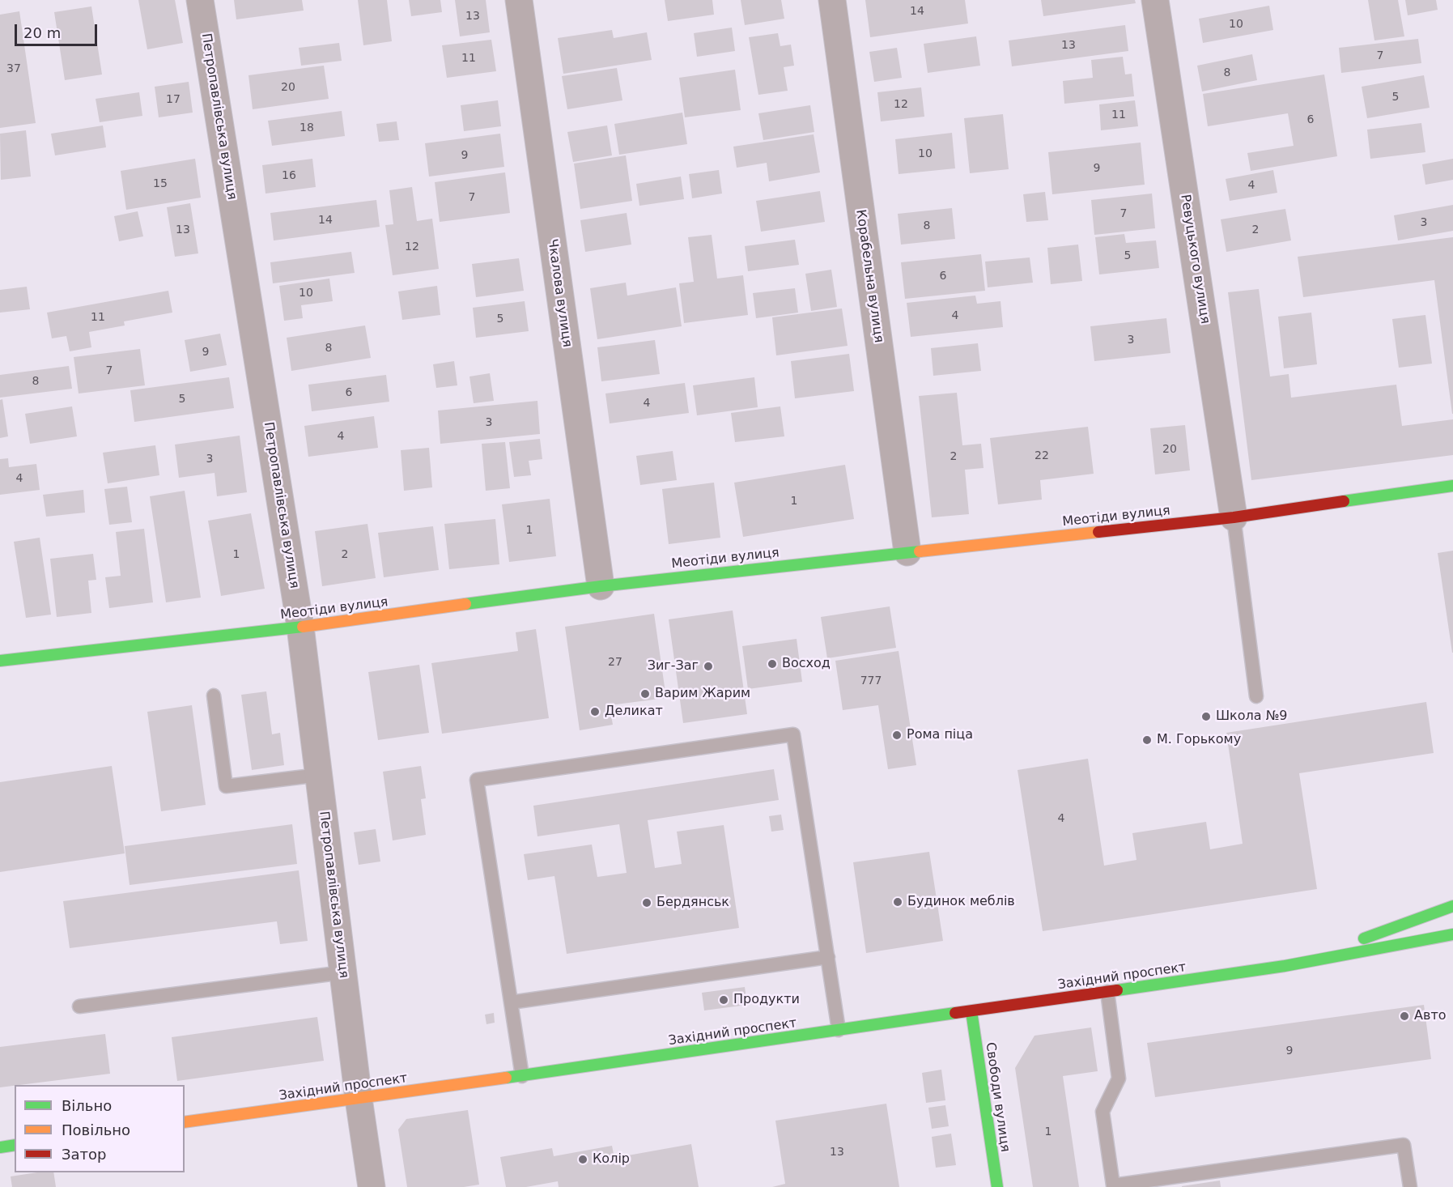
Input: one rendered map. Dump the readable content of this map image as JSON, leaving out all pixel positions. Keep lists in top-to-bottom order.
{
  "streets": {
    "main road": ["Меотіди вулиця", "Західний проспект", "Свободи вулиця"],
    "street": [
      "Петропавлівська вулиця",
      "Ревуцького вулиця",
      "Корабельна вулиця",
      "Чкалова вулиця"
    ]
  },
  "crossings": [
    ["Петропавлівська вулиця", "Меотіди вулиця"],
    ["Петропавлівська вулиця", "Західний проспект"],
    ["Ревуцького вулиця", "Меотіди вулиця"],
    ["Корабельна вулиця", "Меотіди вулиця"],
    ["Чкалова вулиця", "Меотіди вулиця"],
    ["Західний проспект", "Свободи вулиця"]
  ],
  "places": [
    "Восход",
    "Зиг-Заг",
    "Варим Жарим",
    "Деликат",
    "Школа №9",
    "Рома піца",
    "М. Горькому",
    "Будинок меблів",
    "Бердянськ",
    "Продукти",
    "Авто",
    "Колір"
  ],
  "house_numbers": [
    "14",
    "13",
    "10",
    "13",
    "7",
    "11",
    "37",
    "8",
    "20",
    "5",
    "17",
    "12",
    "11",
    "6",
    "18",
    "10",
    "9",
    "9",
    "16",
    "15",
    "4",
    "7",
    "7",
    "14",
    "3",
    "8",
    "13",
    "2",
    "12",
    "5",
    "6",
    "10",
    "4",
    "11",
    "5",
    "3",
    "8",
    "9",
    "7",
    "8",
    "6",
    "5",
    "4",
    "3",
    "4",
    "20",
    "22",
    "2",
    "3",
    "4",
    "1",
    "1",
    "1",
    "2",
    "27",
    "777",
    "4",
    "9",
    "1",
    "13"
  ],
  "legend": ["Вільно", "Повільно", "Затор"],
  "scale_bar": "20 m"
}
